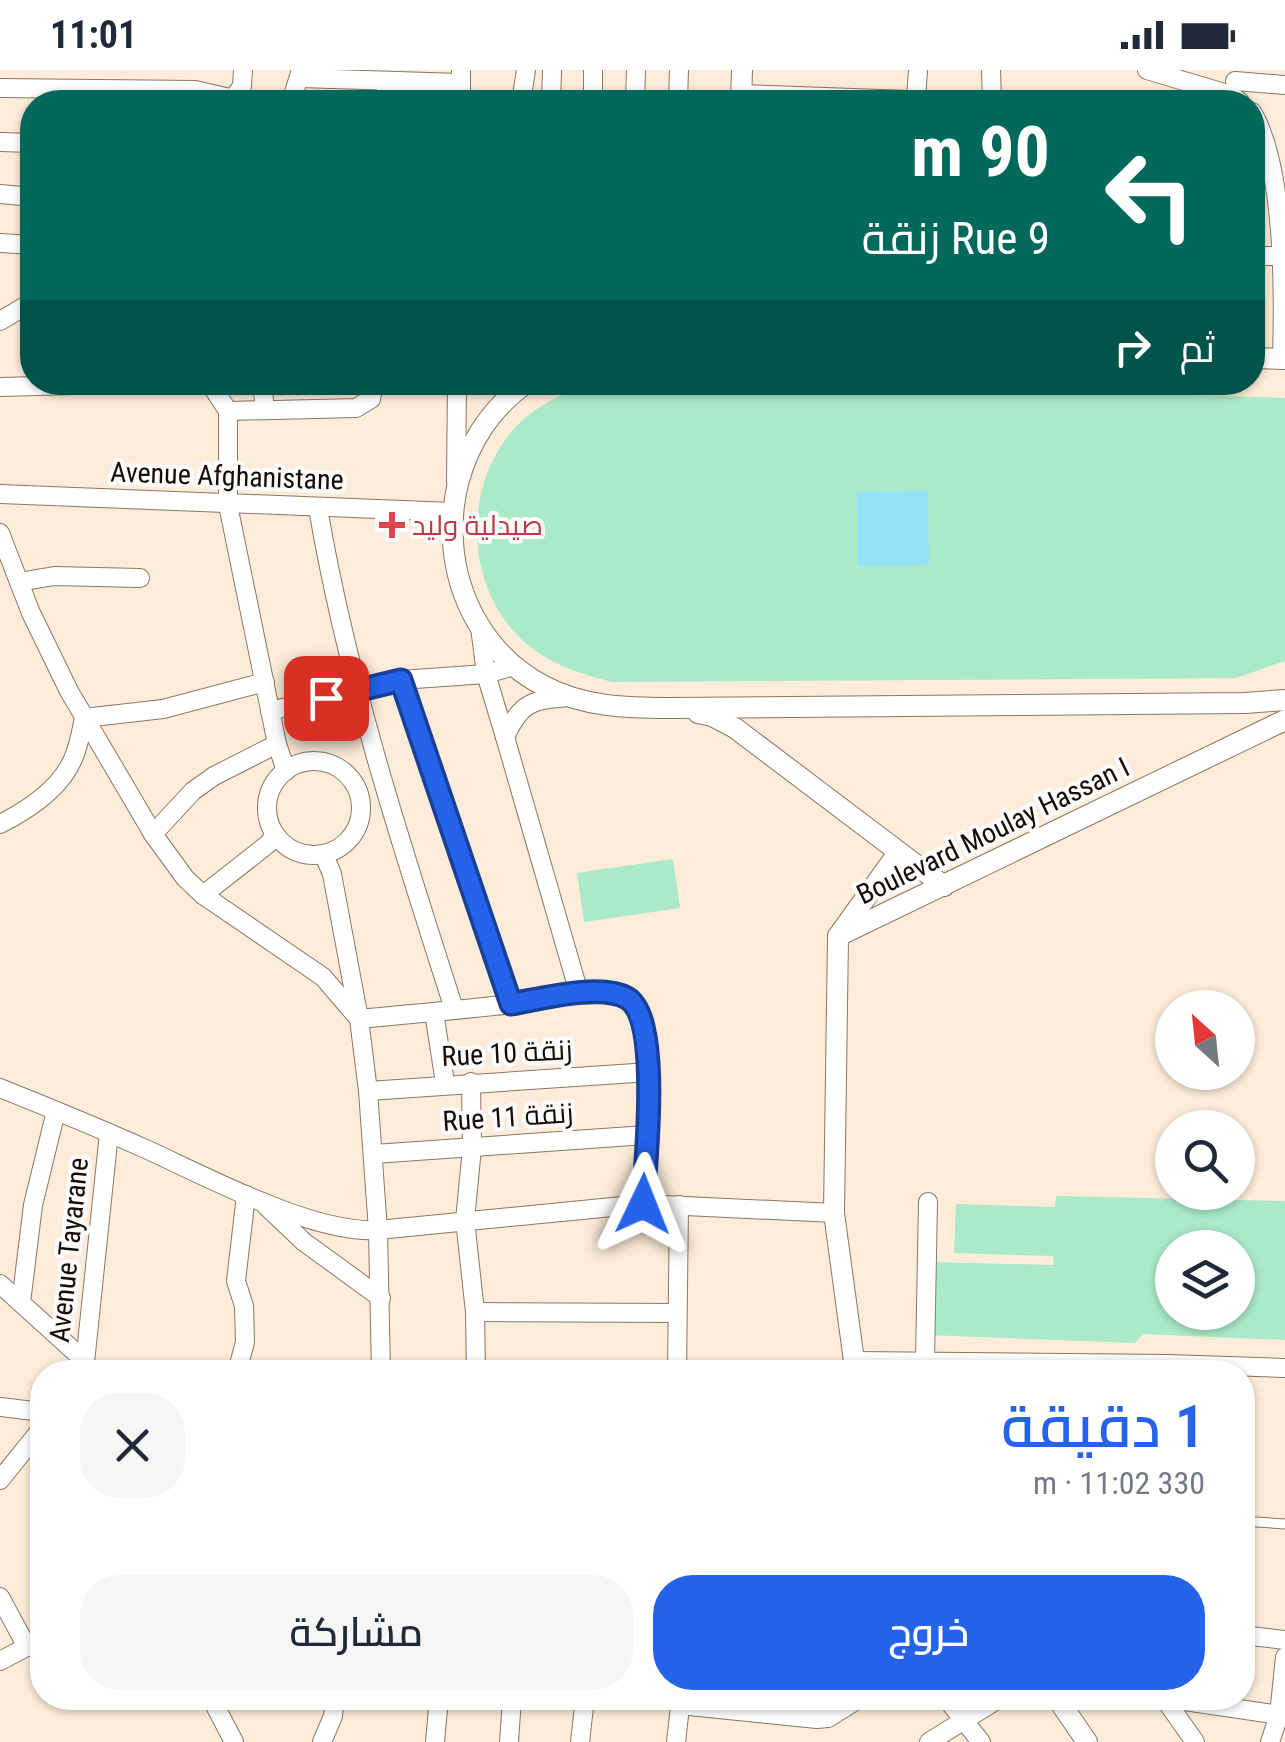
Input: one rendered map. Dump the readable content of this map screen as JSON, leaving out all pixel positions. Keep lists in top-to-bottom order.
{
  "streets": {
    "street": [
      "Avenue Afghanistane",
      "Boulevard Moulay Hassan I",
      "Rue 10 زنقة",
      "Rue 11 زنقة",
      "Avenue Tayarane"
    ]
  },
  "places": {
    "health": ["صيدلية وليد"]
  },
  "north": "top left",
  "page": {
    "status": "11:01",
    "turn": ["90 m", "Rue 9 زنقة"],
    "then": "ثم",
    "heading": ["1 دقيقة", "330 m · 11:02"],
    "buttons": ["خروج", "مشاركة"]
  }
}
